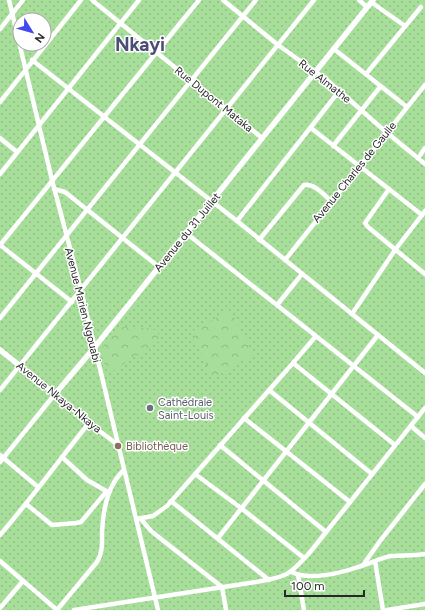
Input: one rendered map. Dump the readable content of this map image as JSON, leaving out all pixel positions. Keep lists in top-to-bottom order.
{
  "streets": {
    "street": [
      "Rue Almathe",
      "Rue Dupont Mataka",
      "Avenue Charles de Gaulle",
      "Avenue du 31 Juillet",
      "Avenue Marien Ngouabi",
      "Avenue Nkaya-Nkaya"
    ]
  },
  "crossings": [
    ["Rue Almathe", "Avenue Charles de Gaulle"],
    ["Rue Almathe", "Avenue du 31 Juillet"],
    ["Rue Dupont Mataka", "Avenue du 31 Juillet"],
    ["Avenue du 31 Juillet", "Avenue Marien Ngouabi"],
    ["Avenue du 31 Juillet", "Avenue Nkaya-Nkaya"],
    ["Avenue Marien Ngouabi", "Avenue Nkaya-Nkaya"]
  ],
  "districts": ["Nkayi"],
  "places": ["Cathédrale Saint-Louis", "Bibliothèque"],
  "scale_bar": "100 m",
  "north": "bottom right"
}
